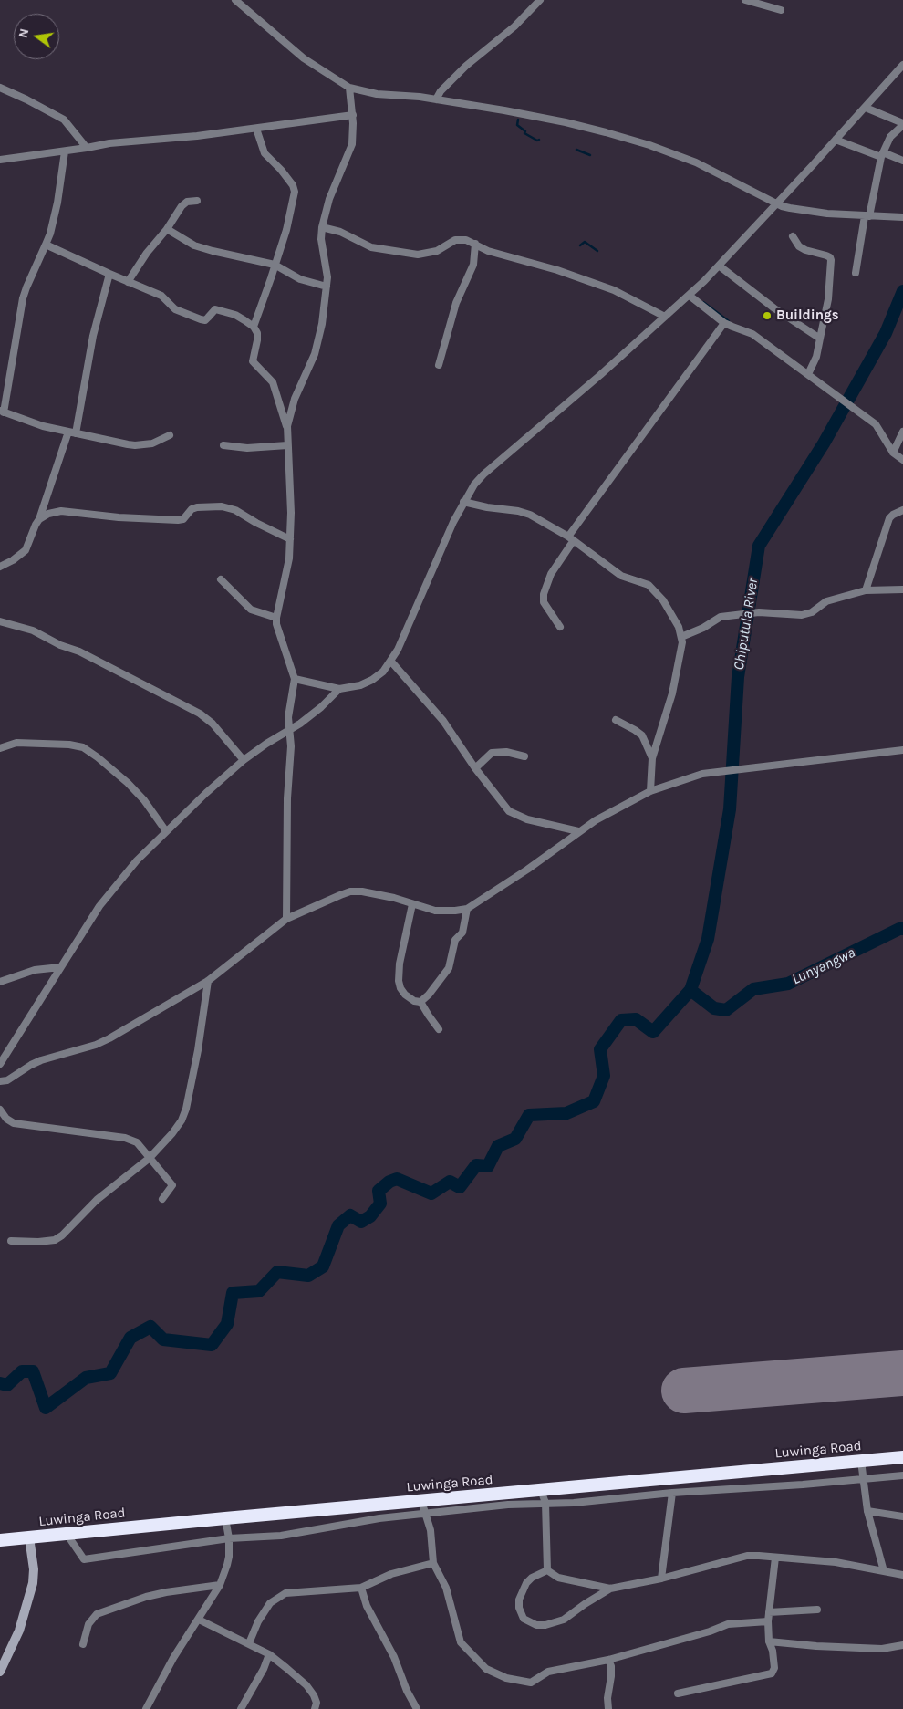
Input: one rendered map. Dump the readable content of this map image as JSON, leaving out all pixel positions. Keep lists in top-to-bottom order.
{
  "streets": {
    "highway": ["Luwinga Road"]
  },
  "water": ["Chiputula River", "Lunyangwa"],
  "places": ["Buildings"],
  "north": "left"
}
